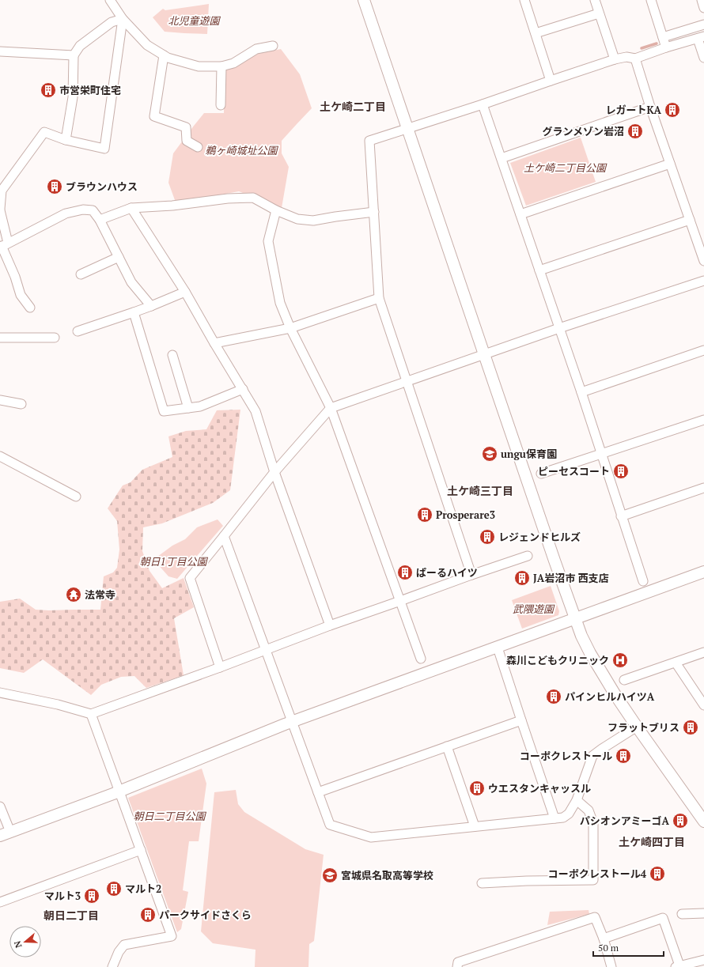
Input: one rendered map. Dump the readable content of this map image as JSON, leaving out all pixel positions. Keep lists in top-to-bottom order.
{
  "districts": [
    "土ケ崎二丁目",
    "土ケ崎三丁目",
    "土ケ崎四丁目",
    "朝日二丁目"
  ],
  "parks": [
    "北児童遊園",
    "鵜ヶ崎城址公園",
    "土ケ崎二丁目公園",
    "朝日1丁目公園",
    "武隈遊園",
    "朝日二丁目公園"
  ],
  "places": {
    "building": [
      "市営栄町住宅",
      "レガートKA",
      "グランメゾン岩沼",
      "ブラウンハウス",
      "ピーセスコート",
      "Prosperare3",
      "レジェンドヒルズ",
      "ぱーるハイツ",
      "JA岩沼市 西支店",
      "パインヒルハイツA",
      "フラットブリス",
      "コーポクレストール",
      "ウエスタンキャッスル",
      "パシオンアミーゴA",
      "コーポクレストール4",
      "マルト2",
      "マルト3",
      "パークサイドさくら"
    ],
    "school or university": ["ungu保育園", "宮城県名取高等学校"],
    "temple": ["法常寺"],
    "hospital": ["森川こどもクリニック"]
  },
  "scale_bar": "50 m",
  "north": "left"
}
